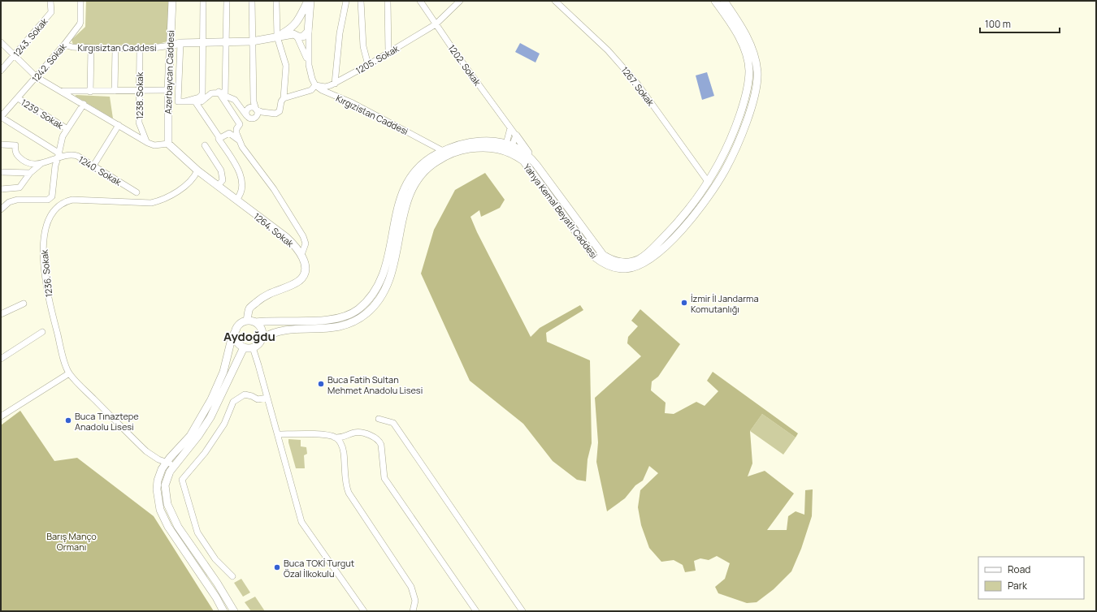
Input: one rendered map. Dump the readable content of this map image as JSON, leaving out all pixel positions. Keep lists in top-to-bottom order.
{
  "streets": {
    "main road": ["Azerbaycan Caddesi", "Yahya Kemal Beyatlı Caddesi", "1264. Sokak"],
    "street": [
      "1243. Sokak",
      "Kırgısiztan Caddesi",
      "1205. Sokak",
      "1242. Sokak",
      "1202. Sokak",
      "1267. Sokak",
      "1238. Sokak",
      "1239. Sokak",
      "Kırgızistan Caddesi",
      "1240. Sokak",
      "1236. Sokak"
    ]
  },
  "crossings": [
    ["Kırgısiztan Caddesi", "1242. Sokak"],
    ["Kırgısiztan Caddesi", "Azerbaycan Caddesi"],
    ["Kırgısiztan Caddesi", "1238. Sokak"],
    ["1205. Sokak", "1202. Sokak"],
    ["1205. Sokak", "Kırgızistan Caddesi"],
    ["1242. Sokak", "1239. Sokak"],
    ["Azerbaycan Caddesi", "1264. Sokak"],
    ["1267. Sokak", "Yahya Kemal Beyatlı Caddesi"],
    ["Kırgızistan Caddesi", "Yahya Kemal Beyatlı Caddesi"],
    ["Yahya Kemal Beyatlı Caddesi", "1264. Sokak"],
    ["1264. Sokak", "1236. Sokak"]
  ],
  "districts": ["Aydoğdu"],
  "parks": ["Barış Manço Ormanı"],
  "places": [
    "İzmir İl Jandarma Komutanlığı",
    "Buca Fatih Sultan Mehmet Anadolu Lisesi",
    "Buca Tınaztepe Anadolu Lisesi",
    "Buca TOKİ Turgut Özal İlkokulu"
  ],
  "legend": ["Road", "Park"],
  "scale_bar": "100 m"
}
